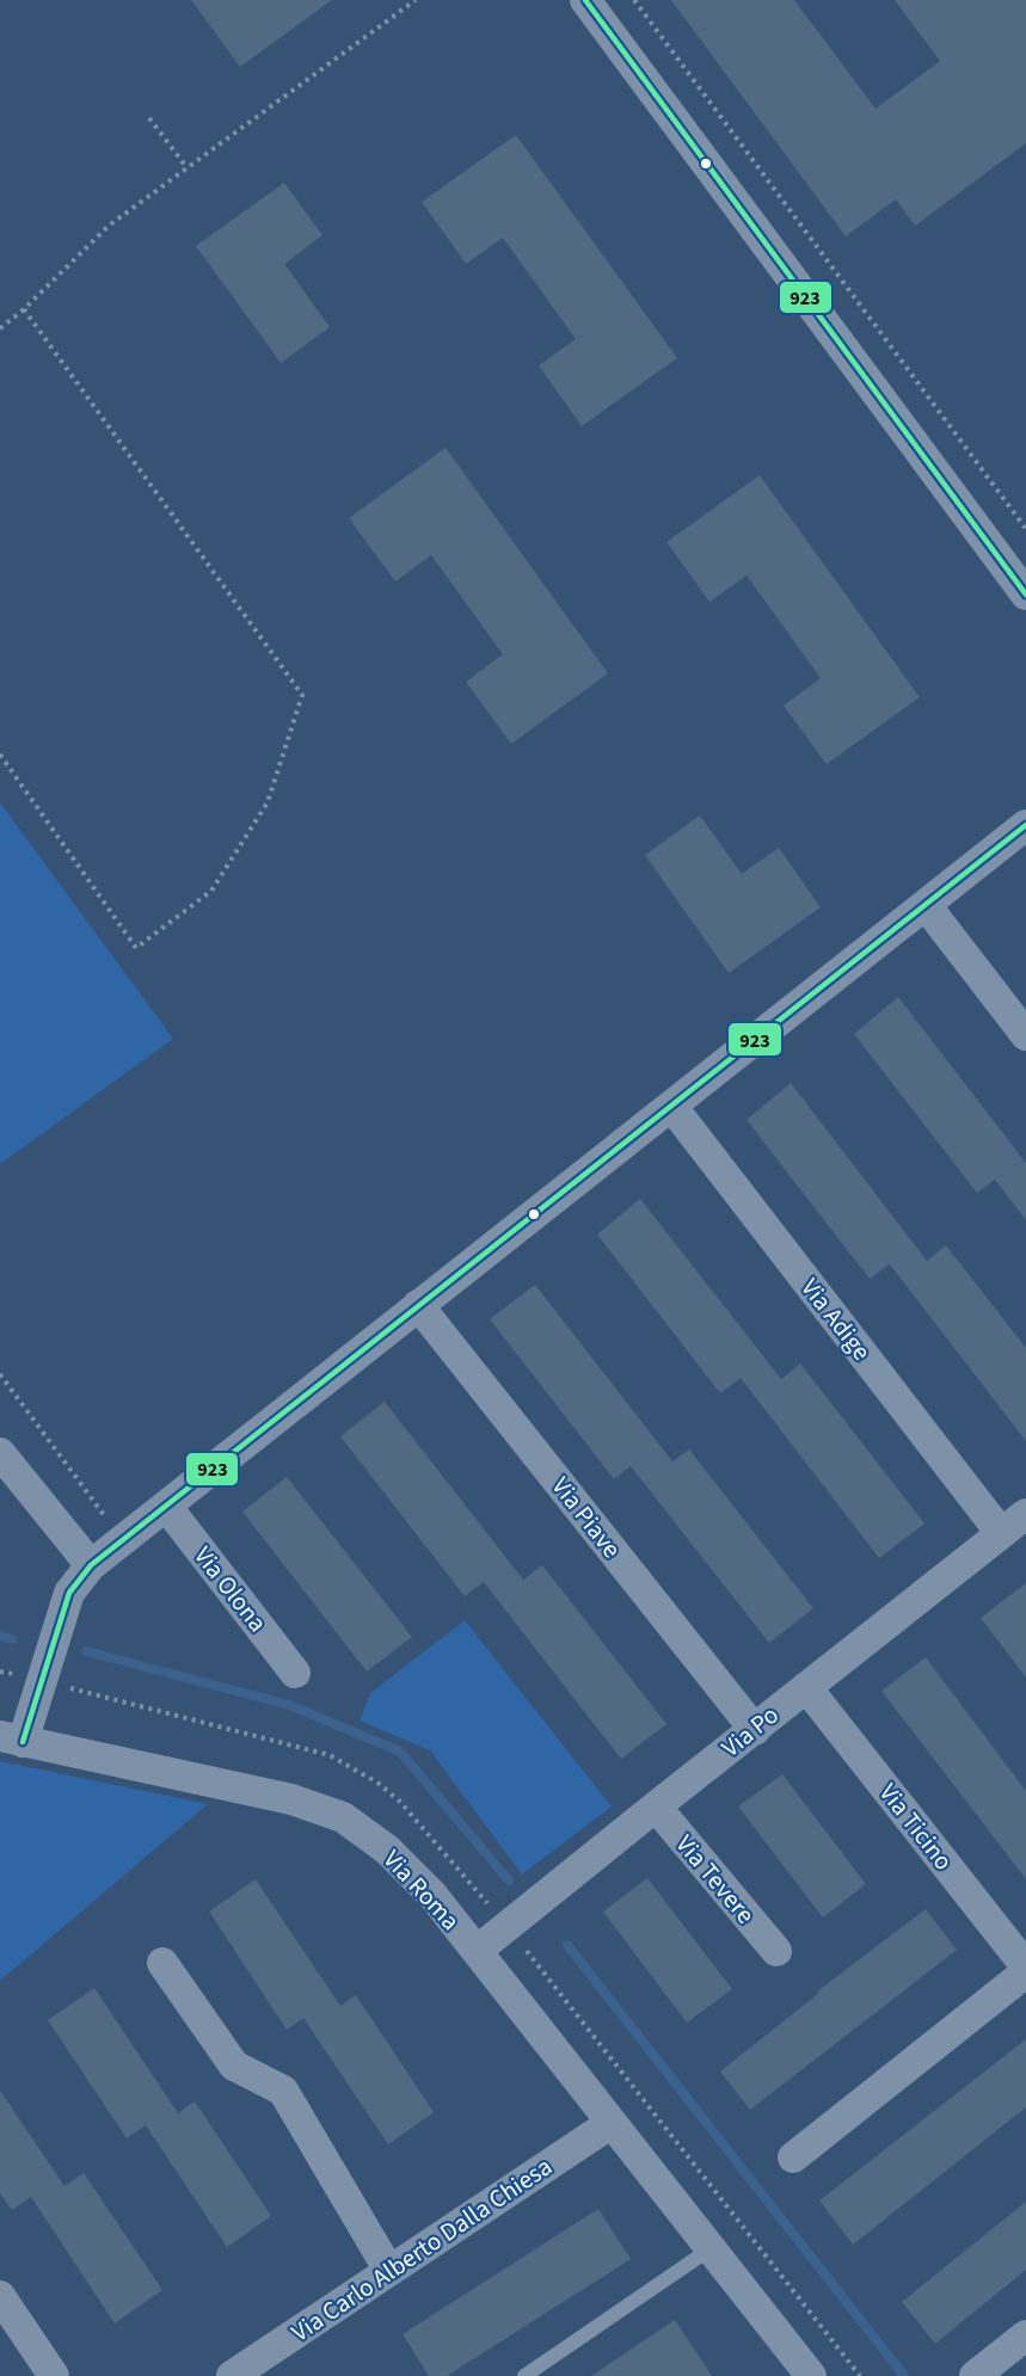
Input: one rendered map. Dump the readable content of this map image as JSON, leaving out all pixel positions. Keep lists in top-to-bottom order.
{
  "streets": {
    "street": [
      "Via Adige",
      "Via Piave",
      "Via Olona",
      "Via Po",
      "Via Ticino",
      "Via Tevere",
      "Via Roma",
      "Via Carlo Alberto Dalla Chiesa"
    ]
  },
  "crossings": [
    ["Via Adige", "Via Po"],
    ["Via Piave", "Via Po"],
    ["Via Po", "Via Ticino"],
    ["Via Po", "Via Tevere"],
    ["Via Po", "Via Roma"],
    ["Via Roma", "Via Carlo Alberto Dalla Chiesa"]
  ],
  "lines": ["transit line 923"]
}
